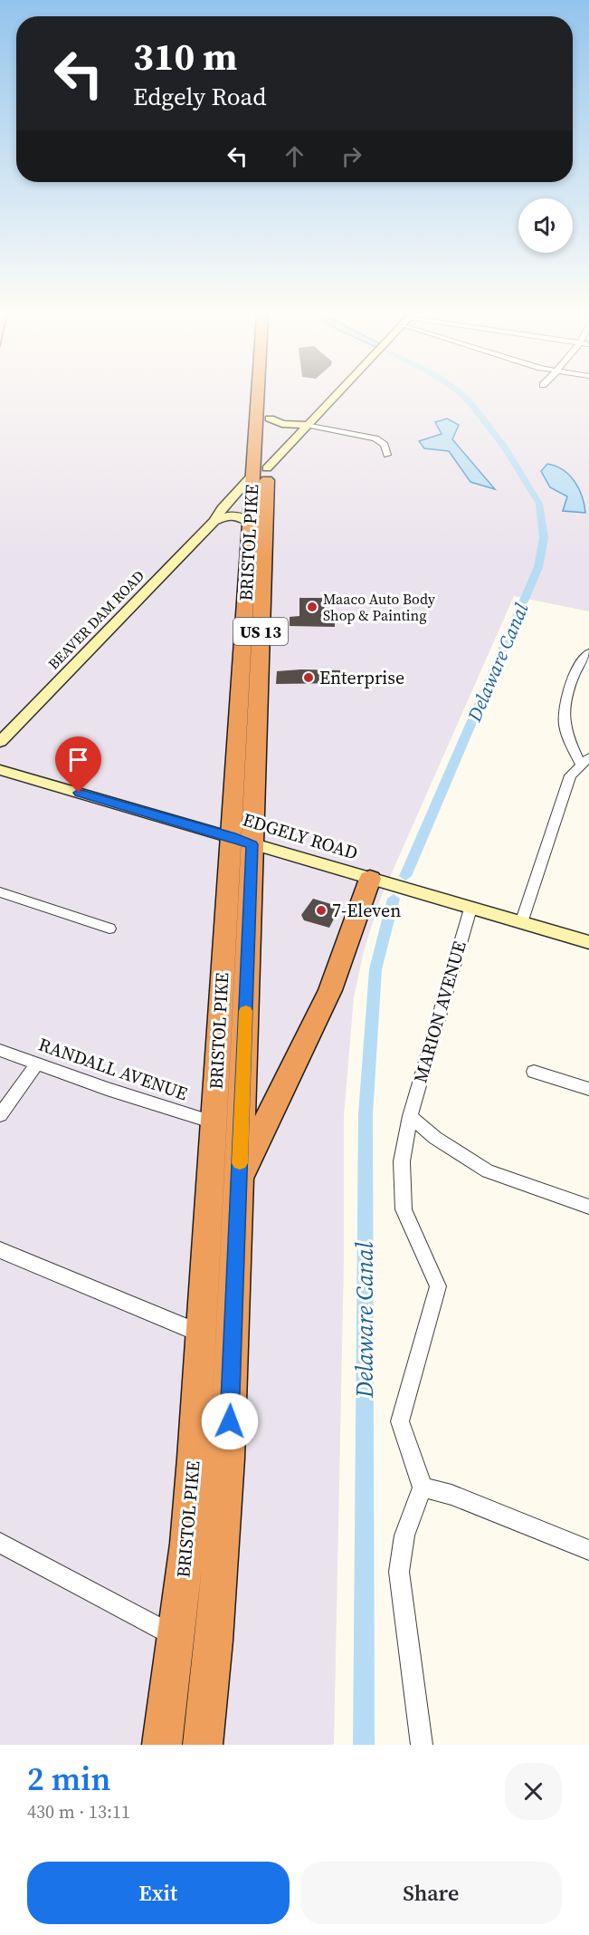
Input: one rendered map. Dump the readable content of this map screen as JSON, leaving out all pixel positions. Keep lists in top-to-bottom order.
{
  "streets": {
    "highway": ["BRISTOL PIKE", "US 13"],
    "street": [
      "BEAVER DAM ROAD",
      "EDGELY ROAD",
      "MARION AVENUE",
      "RANDALL AVENUE"
    ]
  },
  "crossings": [
    ["BRISTOL PIKE", "BEAVER DAM ROAD"],
    ["BRISTOL PIKE", "EDGELY ROAD"],
    ["BRISTOL PIKE", "RANDALL AVENUE"],
    ["EDGELY ROAD", "MARION AVENUE"]
  ],
  "water": ["Delaware Canal"],
  "places": ["Maaco Auto Body Shop & Painting", "Enterprise", "7-Eleven"],
  "page": {
    "turn": ["310 m", "Edgely Road"],
    "heading": ["2 min", "430 m · 13:11"],
    "buttons": ["Exit", "Share"]
  }
}
